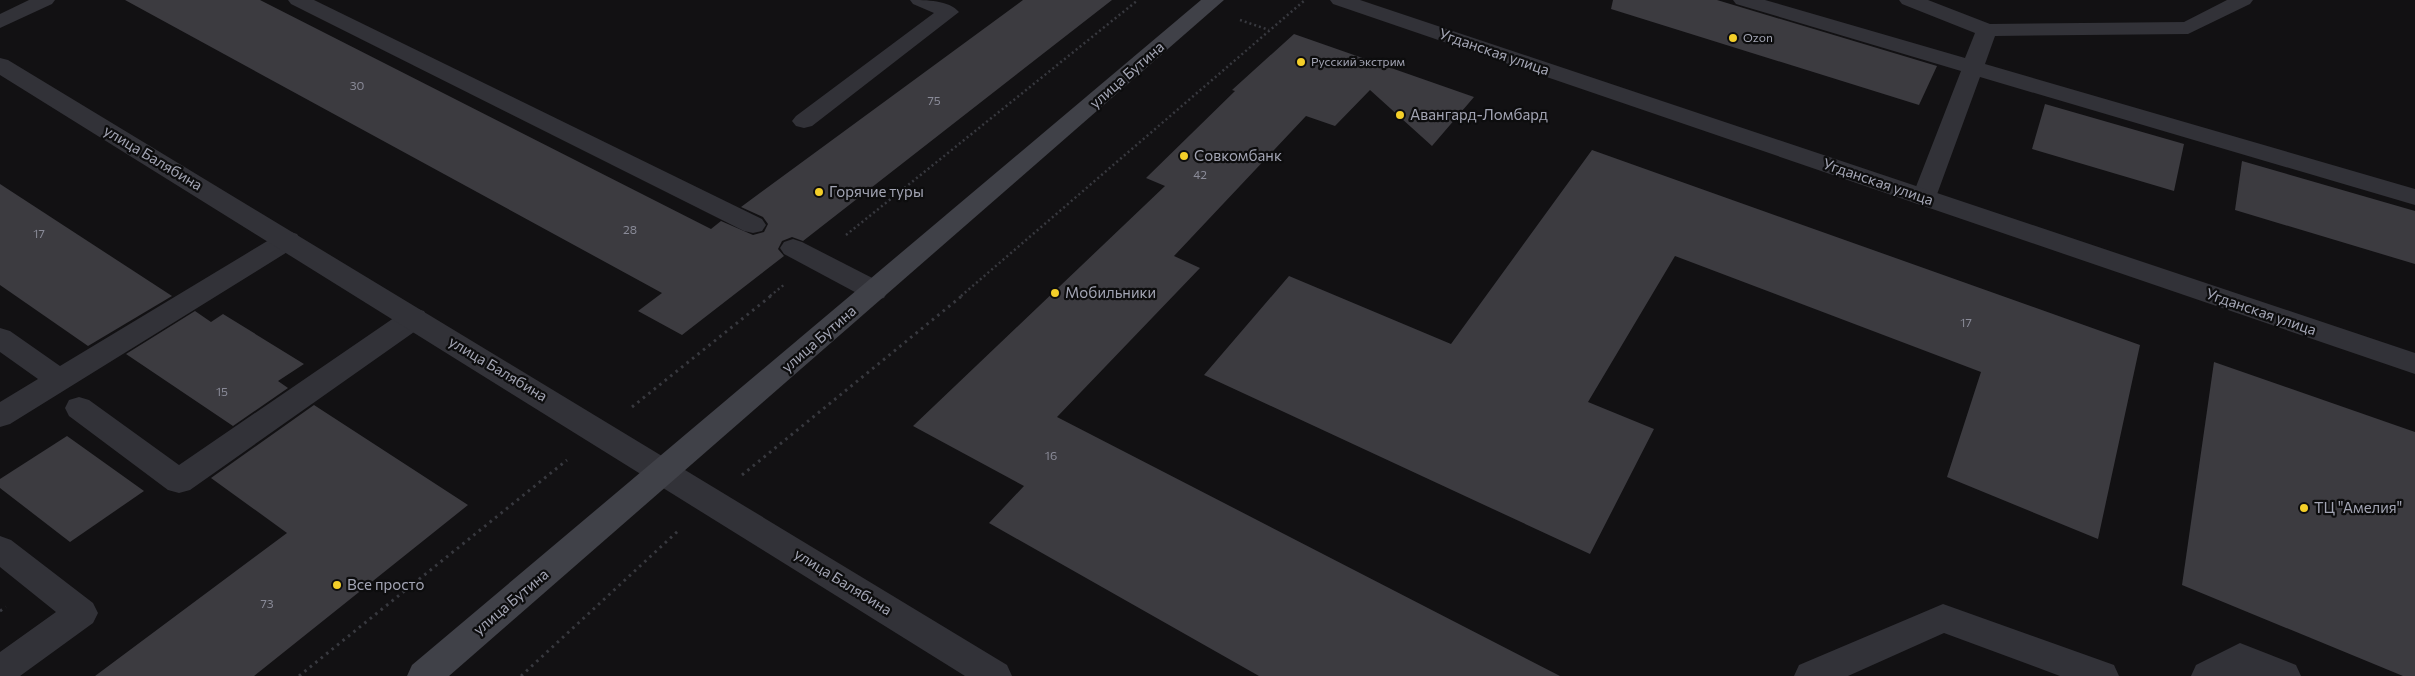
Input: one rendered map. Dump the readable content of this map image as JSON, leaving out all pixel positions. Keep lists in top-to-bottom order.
{
  "streets": {
    "main road": ["улица Бутина"],
    "street": ["Угданская улица", "улица Балябина"]
  },
  "crossings": [
    ["улица Бутина", "улица Балябина"]
  ],
  "places": [
    "Ozon",
    "Русский экстрим",
    "Авангард-Ломбард",
    "Совкомбанк",
    "Горячие туры",
    "Мобильники",
    "ТЦ \"Амелия\"",
    "Все просто"
  ],
  "house_numbers": [
    "30",
    "75",
    "42",
    "28",
    "17",
    "17",
    "15",
    "16",
    "73"
  ]
}
